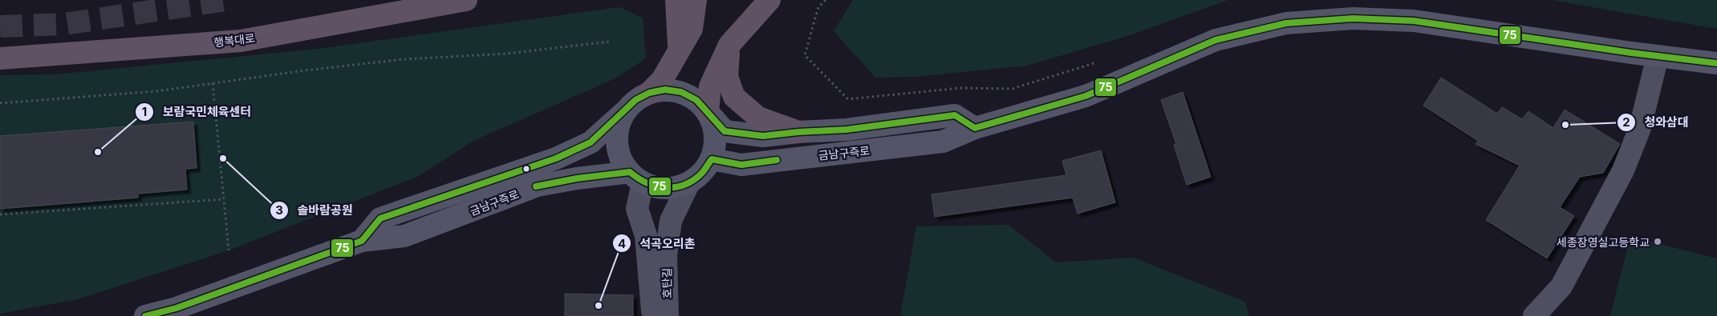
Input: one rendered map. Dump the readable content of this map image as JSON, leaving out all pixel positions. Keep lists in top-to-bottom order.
{
  "streets": {
    "highway": ["행복대로"],
    "main road": ["금남구즉로"],
    "street": ["호탄길"]
  },
  "crossings": [
    ["금남구즉로", "호탄길"]
  ],
  "places": [
    "청와삼대",
    "보람국민체육센터",
    "솔바람공원",
    "세종장영실고등학교",
    "석곡오리촌"
  ],
  "lines": ["transit line 75"]
}
